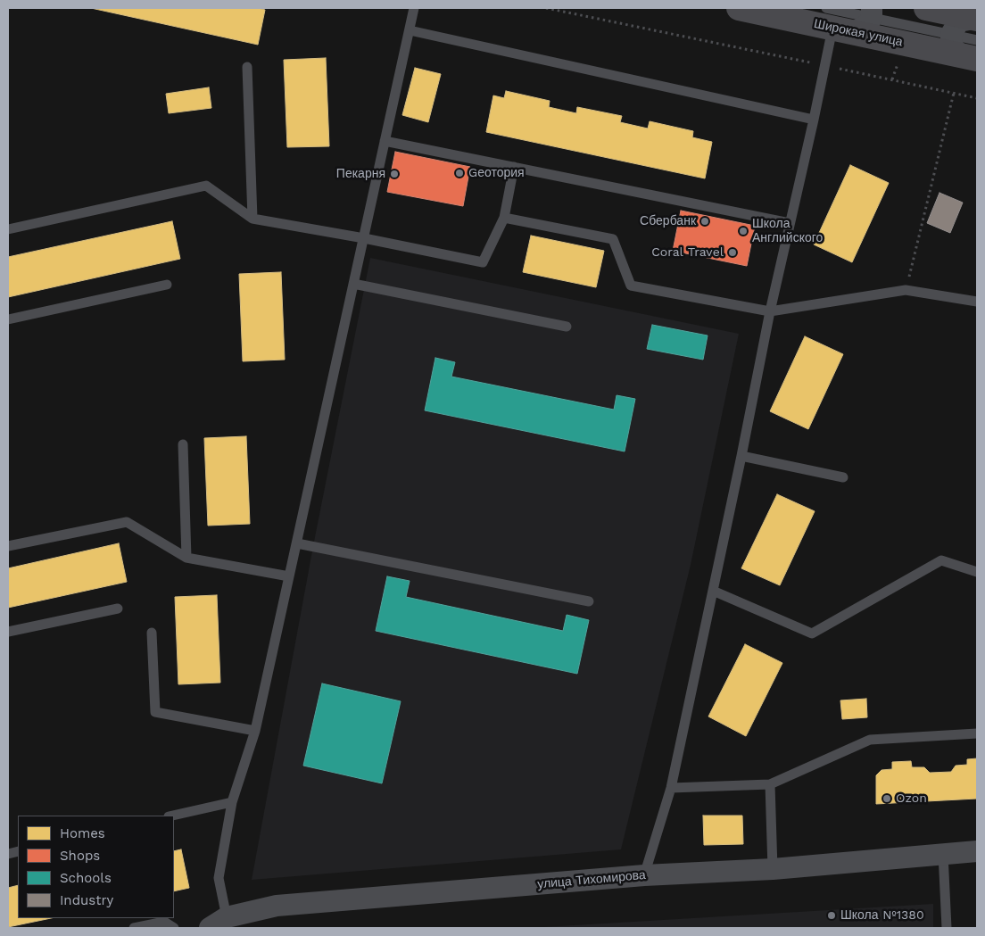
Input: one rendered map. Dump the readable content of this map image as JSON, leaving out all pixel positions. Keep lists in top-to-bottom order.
{
  "streets": {
    "main road": ["Широкая улица"],
    "street": ["улица Тихомирова"]
  },
  "places": [
    "Gеотория",
    "Пекарня",
    "Сбербанк",
    "Школа Английского",
    "Coral Travel",
    "Ozon",
    "Школа №1380"
  ],
  "legend": [
    "Homes",
    "Shops",
    "Schools",
    "Industry"
  ]
}
